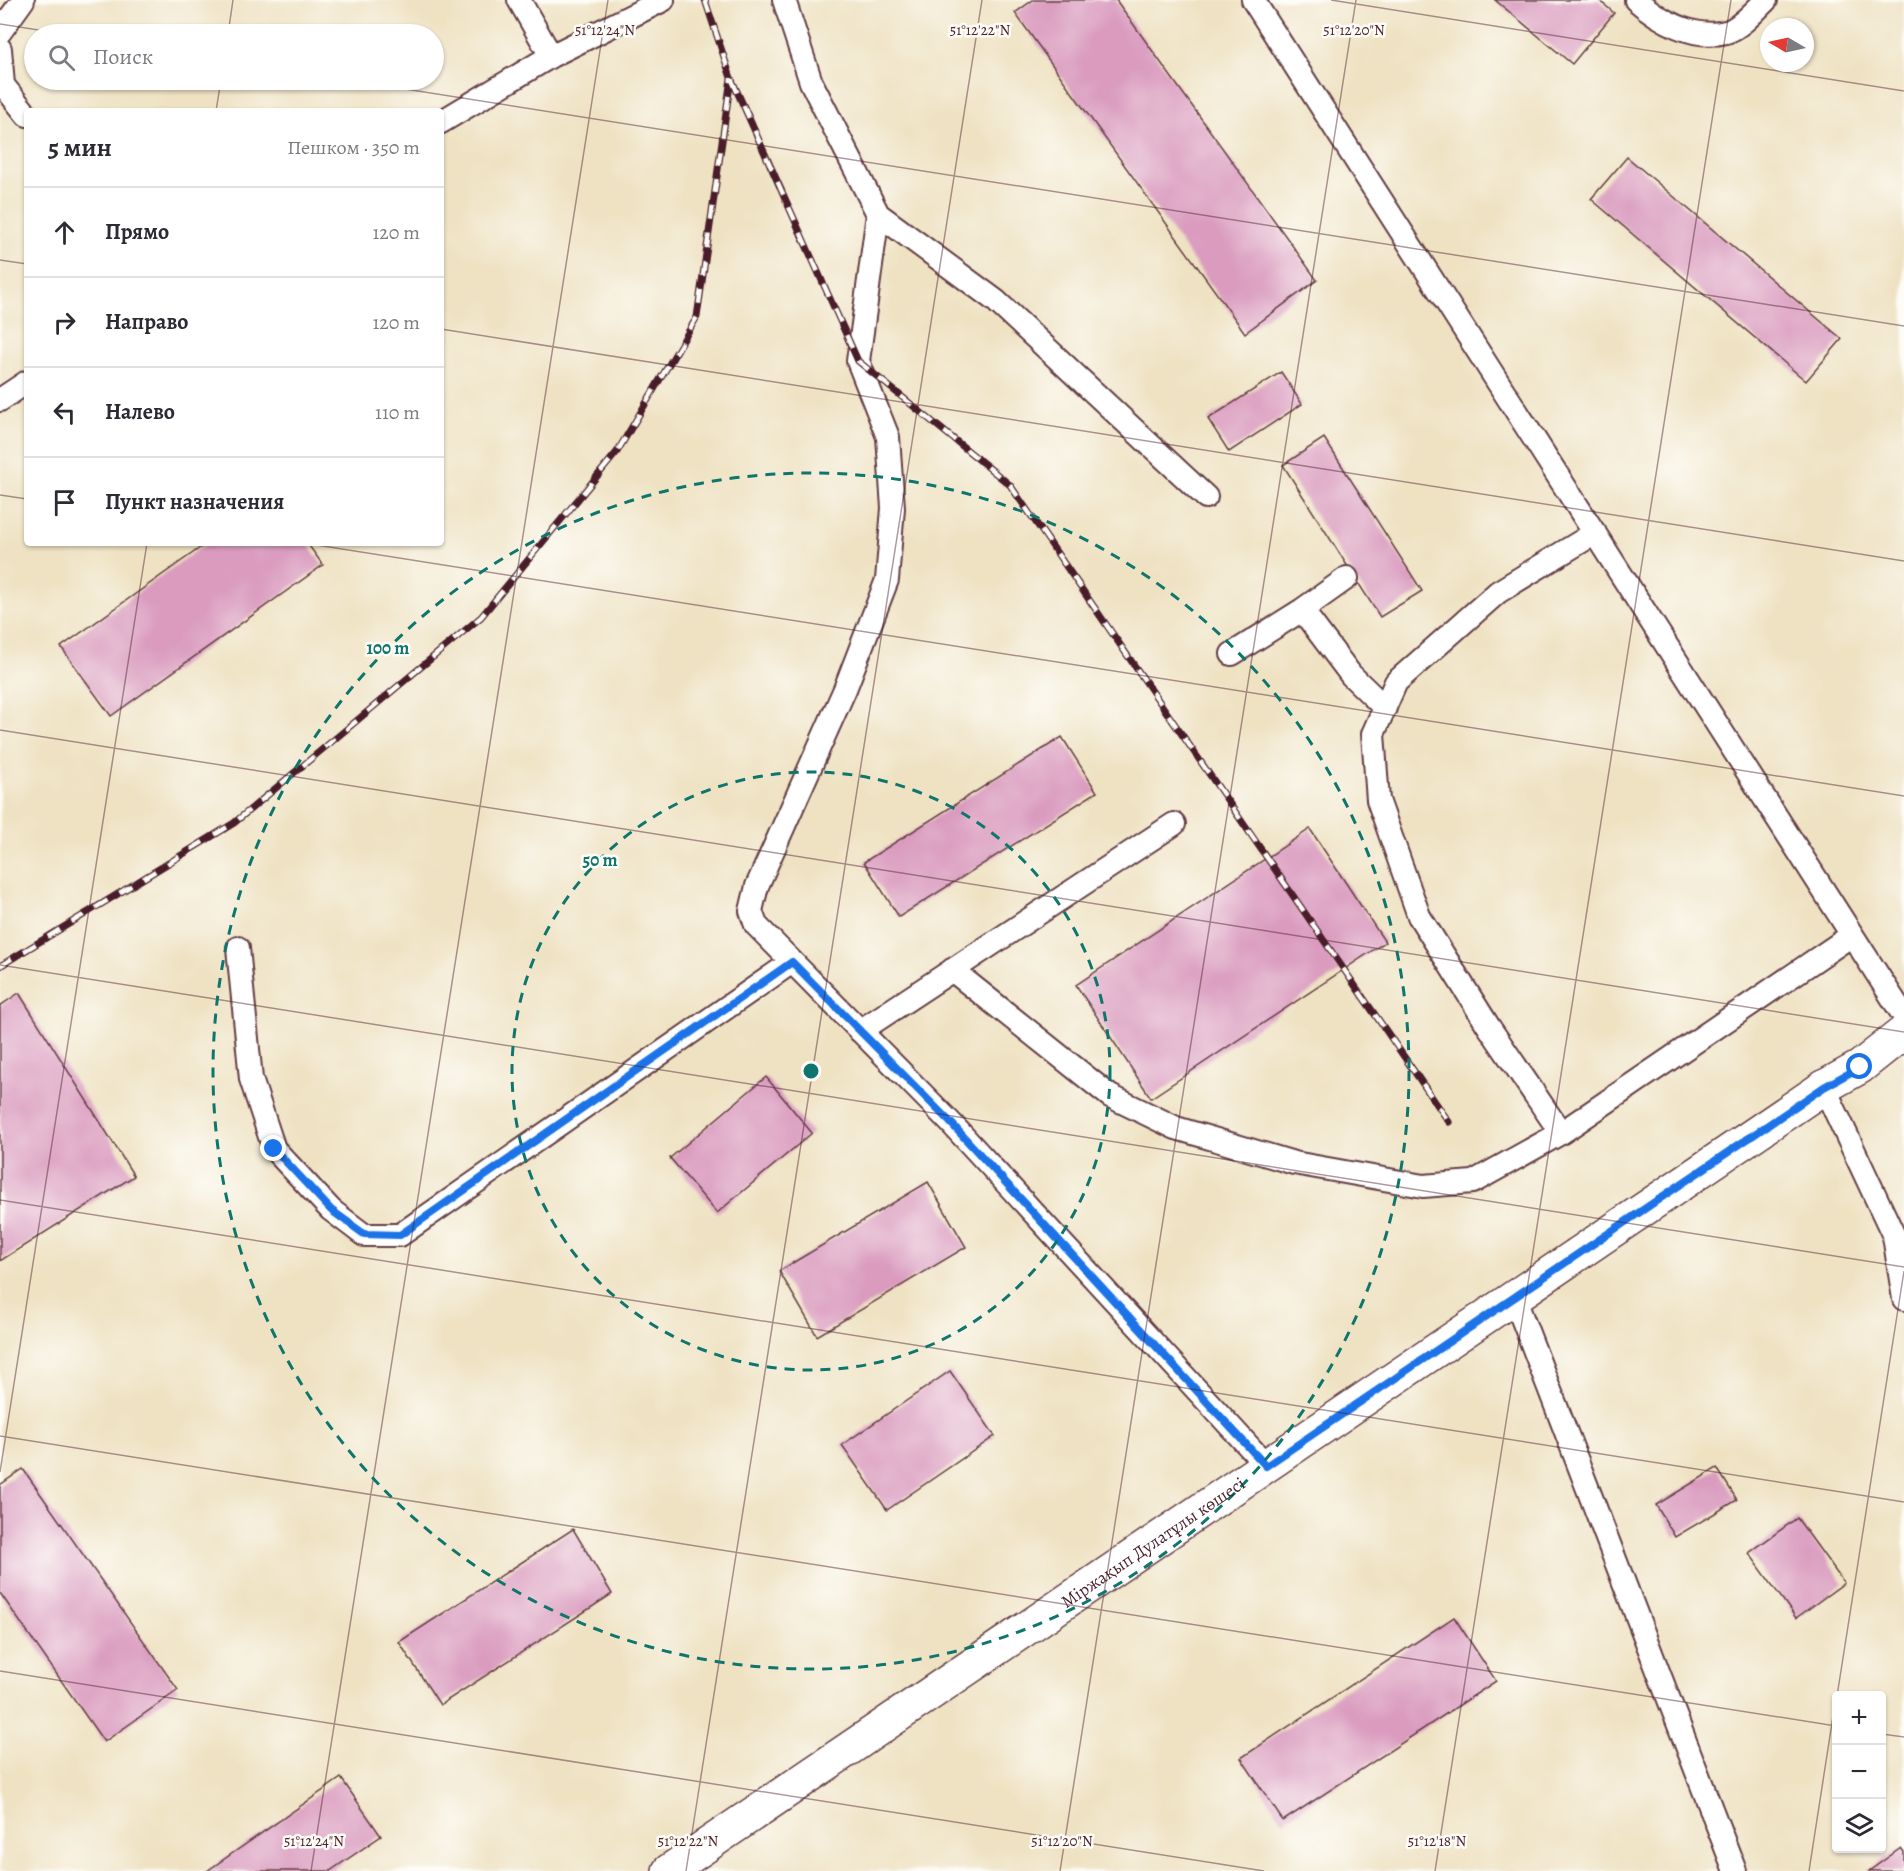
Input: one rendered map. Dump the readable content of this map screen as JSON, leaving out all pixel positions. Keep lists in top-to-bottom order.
{
  "streets": {
    "street": ["Міржақып Дулатұлы көшесі"]
  },
  "north": "left",
  "page": {
    "search": "Поиск",
    "heading": ["5 мин", "Пешком · 350 m"],
    "list": [
      ["Прямо", "120 m"],
      ["Направо", "120 m"],
      ["Налево", "110 m"],
      "Пункт назначения"
    ],
    "map_buttons": ["+", "−"]
  },
  "coordinates": [
    "51°12'24\"N",
    "51°12'22\"N",
    "51°12'20\"N",
    "51°12'18\"N"
  ],
  "rings": ["100 m", "50 m"]
}
